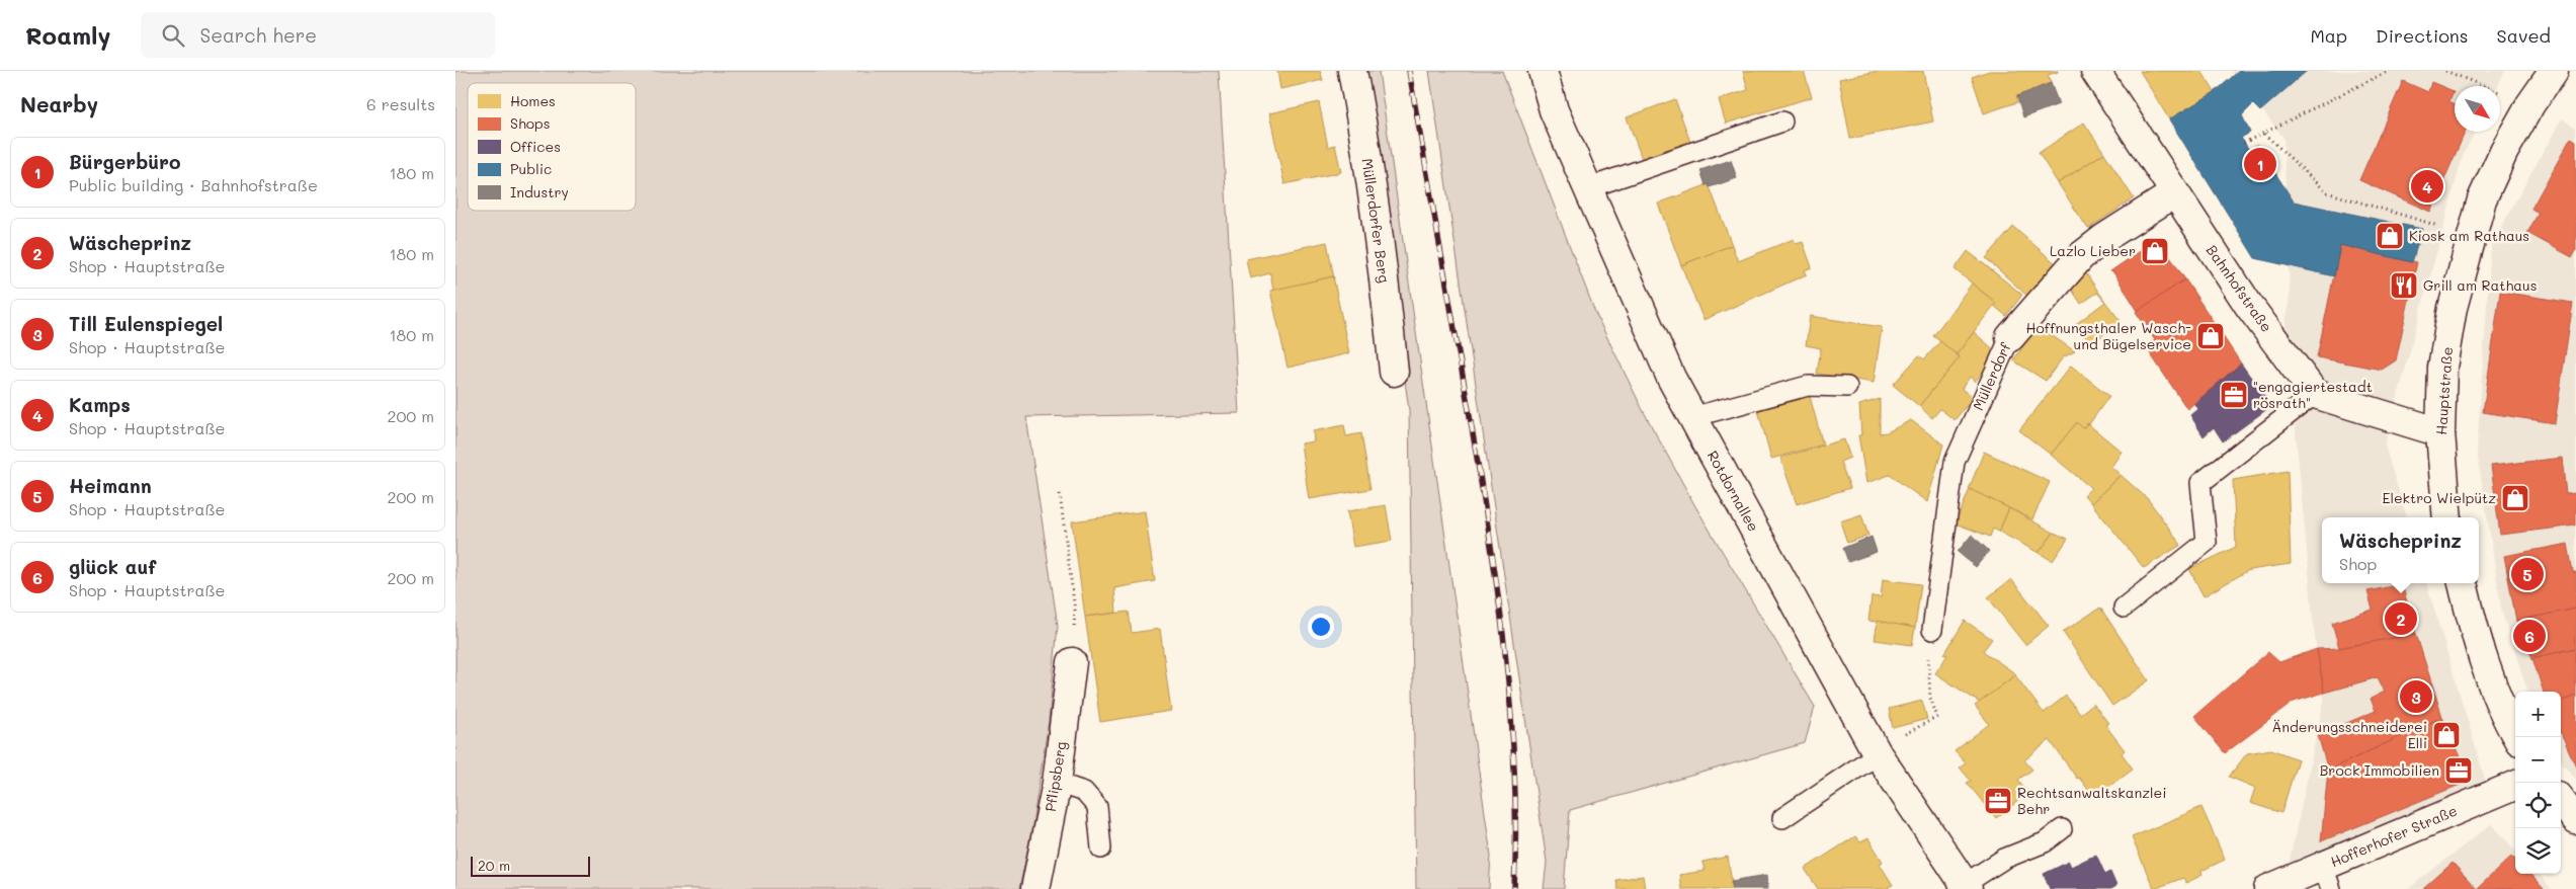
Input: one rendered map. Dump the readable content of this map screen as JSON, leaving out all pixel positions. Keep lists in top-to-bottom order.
{
  "streets": {
    "street": [
      "Müllerdorfer Berg",
      "Bahnhofstraße",
      "Müllerdorf",
      "Hauptstraße",
      "Rotdornallee",
      "Pflipsberg",
      "Hofferhofer Straße"
    ]
  },
  "crossings": [
    ["Bahnhofstraße", "Müllerdorf"]
  ],
  "places": {
    "shop": [
      "Kiosk am Rathaus",
      "Lazlo Lieber",
      "Hoffnungsthaler Wasch- und Bügelservice",
      "Elektro Wielpütz",
      "Änderungsschneiderei Elli"
    ],
    "restaurant": ["Grill am Rathaus"],
    "office": ["\"engagiertestadt rösrath\"", "Brock Immobilien", "Rechtsanwaltskanzlei Behr"]
  },
  "legend": [
    "Homes",
    "Shops",
    "Offices",
    "Public",
    "Industry"
  ],
  "scale_bar": "20 m",
  "north": "bottom right",
  "page": {
    "header": "Roamly",
    "search": "Search here",
    "nav": ["Map", "Directions", "Saved"],
    "heading": ["Nearby", "6 results"],
    "list": [
      {
        "mark": "1",
        "name": "Bürgerbüro",
        "note": "Public building · Bahnhofstraße",
        "value": "180 m"
      },
      {
        "mark": "2",
        "name": "Wäscheprinz",
        "note": "Shop · Hauptstraße",
        "value": "180 m"
      },
      {
        "mark": "3",
        "name": "Till Eulenspiegel",
        "note": "Shop · Hauptstraße",
        "value": "180 m"
      },
      {
        "mark": "4",
        "name": "Kamps",
        "note": "Shop · Hauptstraße",
        "value": "200 m"
      },
      {
        "mark": "5",
        "name": "Heimann",
        "note": "Shop · Hauptstraße",
        "value": "200 m"
      },
      {
        "mark": "6",
        "name": "glück auf",
        "note": "Shop · Hauptstraße",
        "value": "200 m"
      }
    ],
    "pins": [
      "1",
      "4",
      "5",
      "2",
      "6",
      "3"
    ],
    "popup": ["Wäscheprinz", "Shop"],
    "map_buttons": ["+", "−"],
    "scale": "20 m"
  }
}
